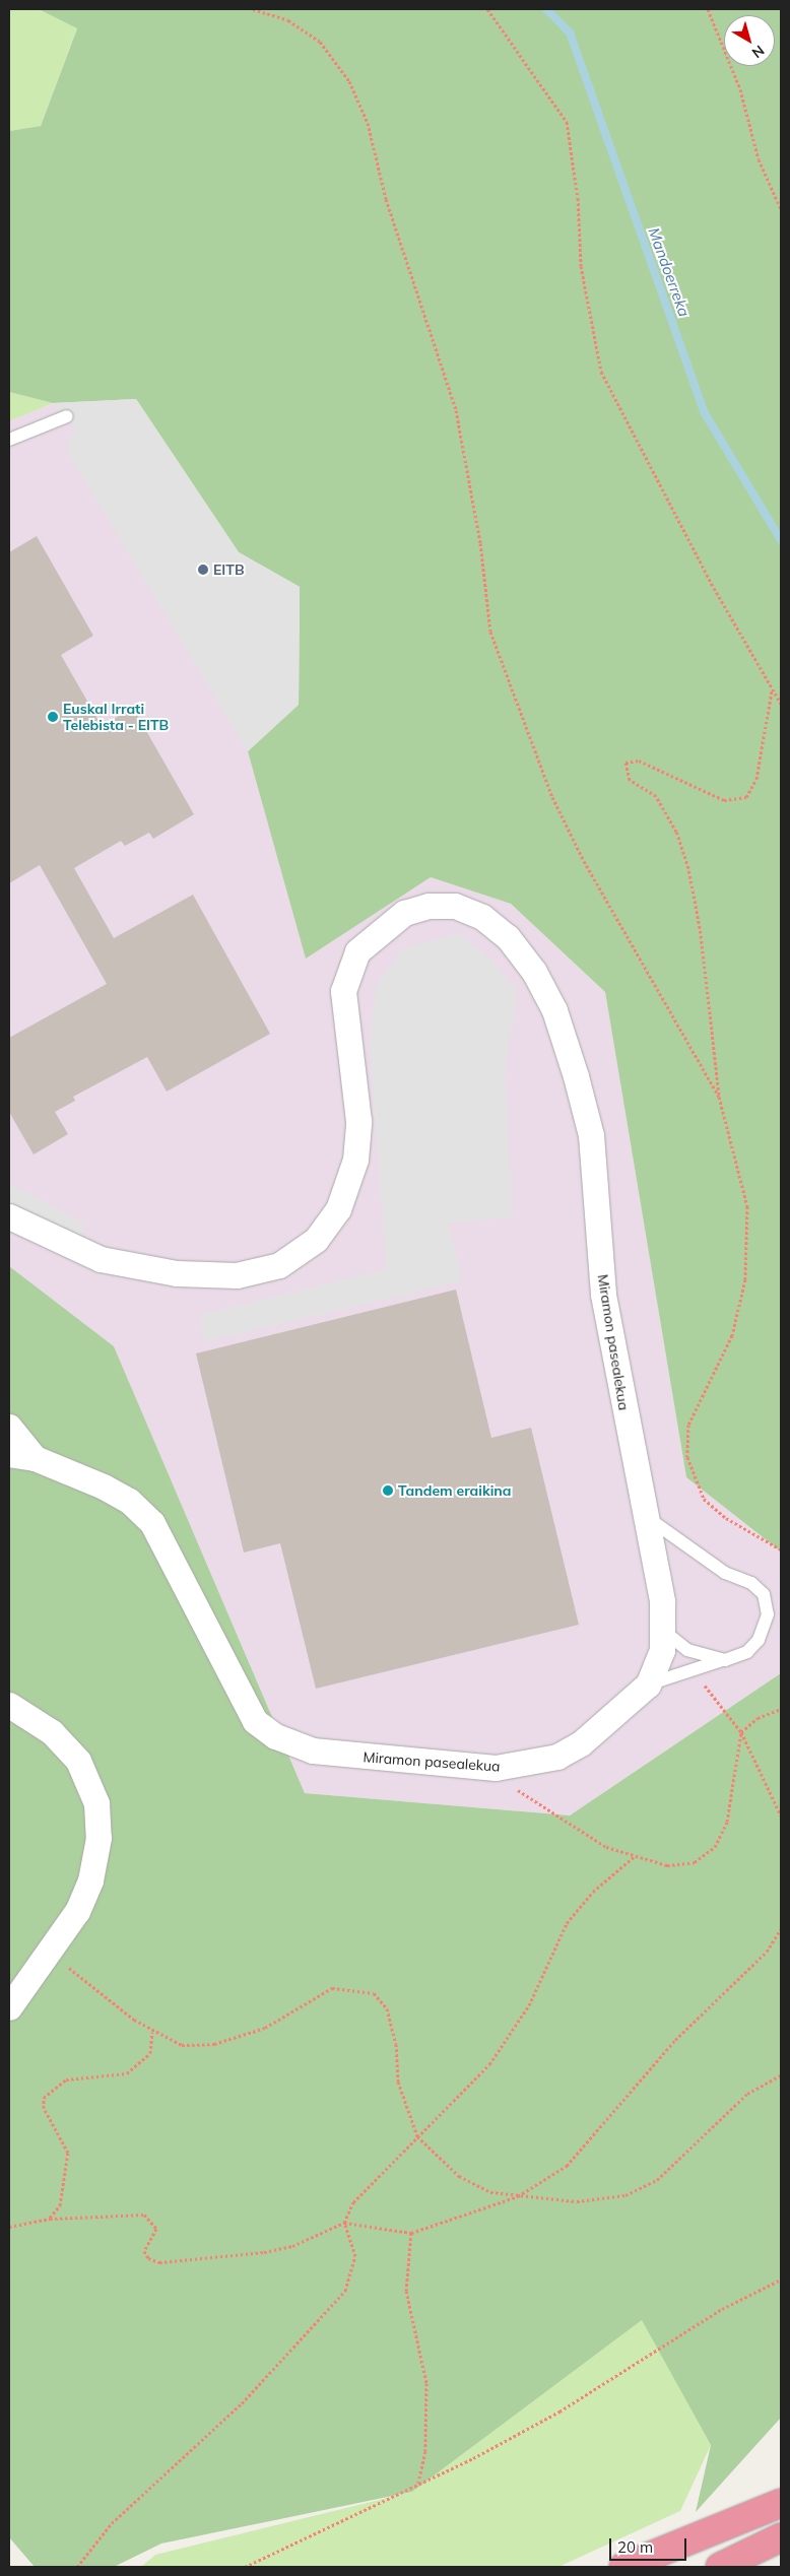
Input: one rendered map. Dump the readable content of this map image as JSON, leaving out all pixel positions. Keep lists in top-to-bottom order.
{
  "streets": {
    "street": ["Miramon pasealekua"]
  },
  "water": ["Mandoerreka"],
  "places": ["EITB", "Euskal Irrati Telebista - EITB", "Tandem eraikina"],
  "scale_bar": "20 m",
  "north": "bottom right"
}
